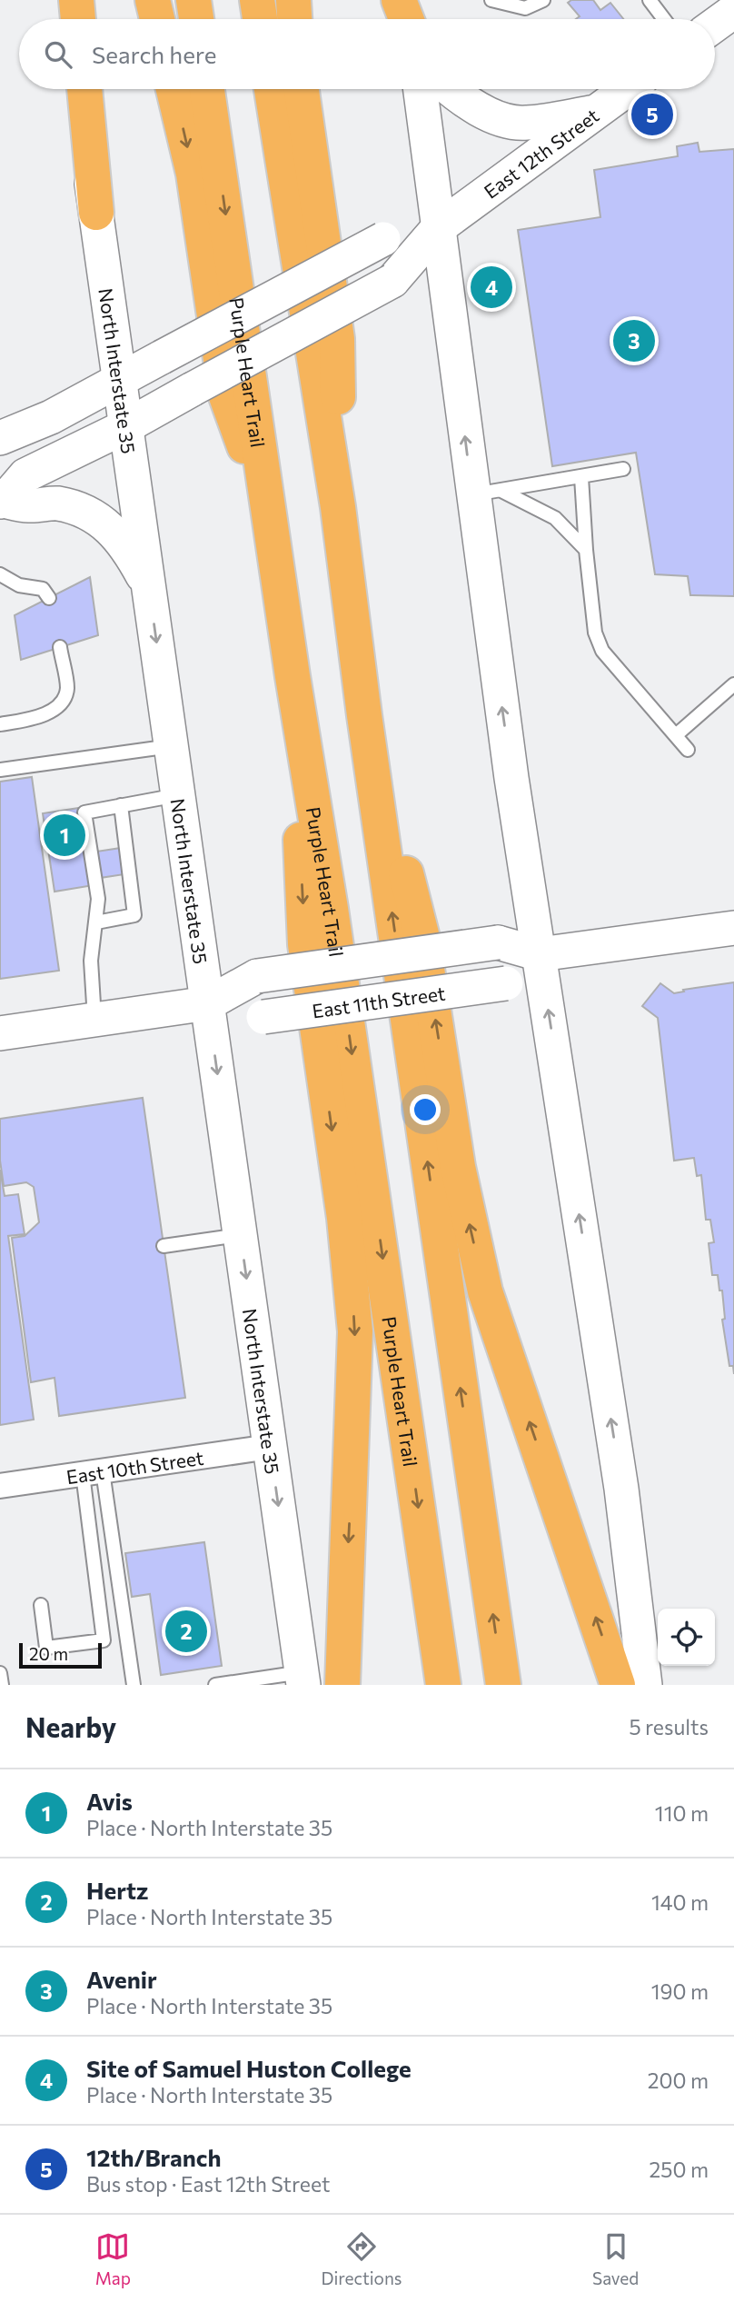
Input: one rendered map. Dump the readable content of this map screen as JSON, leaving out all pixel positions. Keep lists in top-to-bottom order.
{
  "streets": {
    "highway": ["Purple Heart Trail"],
    "main road": ["East 12th Street", "North Interstate 35", "East 11th Street"],
    "street": ["East 10th Street"]
  },
  "crossings": [
    ["East 12th Street", "North Interstate 35"],
    ["North Interstate 35", "East 11th Street"],
    ["North Interstate 35", "East 10th Street"]
  ],
  "one_way": ["North Interstate 35"],
  "scale_bar": "20 m",
  "page": {
    "search": "Search here",
    "pins": [
      "5",
      "4",
      "3",
      "1",
      "2"
    ],
    "scale": "20 m",
    "heading": ["Nearby", "5 results"],
    "list": [
      {
        "mark": "1",
        "name": "Avis",
        "note": "Place · North Interstate 35",
        "value": "110 m"
      },
      {
        "mark": "2",
        "name": "Hertz",
        "note": "Place · North Interstate 35",
        "value": "140 m"
      },
      {
        "mark": "3",
        "name": "Avenir",
        "note": "Place · North Interstate 35",
        "value": "190 m"
      },
      {
        "mark": "4",
        "name": "Site of Samuel Huston College",
        "note": "Place · North Interstate 35",
        "value": "200 m"
      },
      {
        "mark": "5",
        "name": "12th/Branch",
        "note": "Bus stop · East 12th Street",
        "value": "250 m"
      }
    ],
    "nav": ["Map", "Directions", "Saved"]
  }
}
